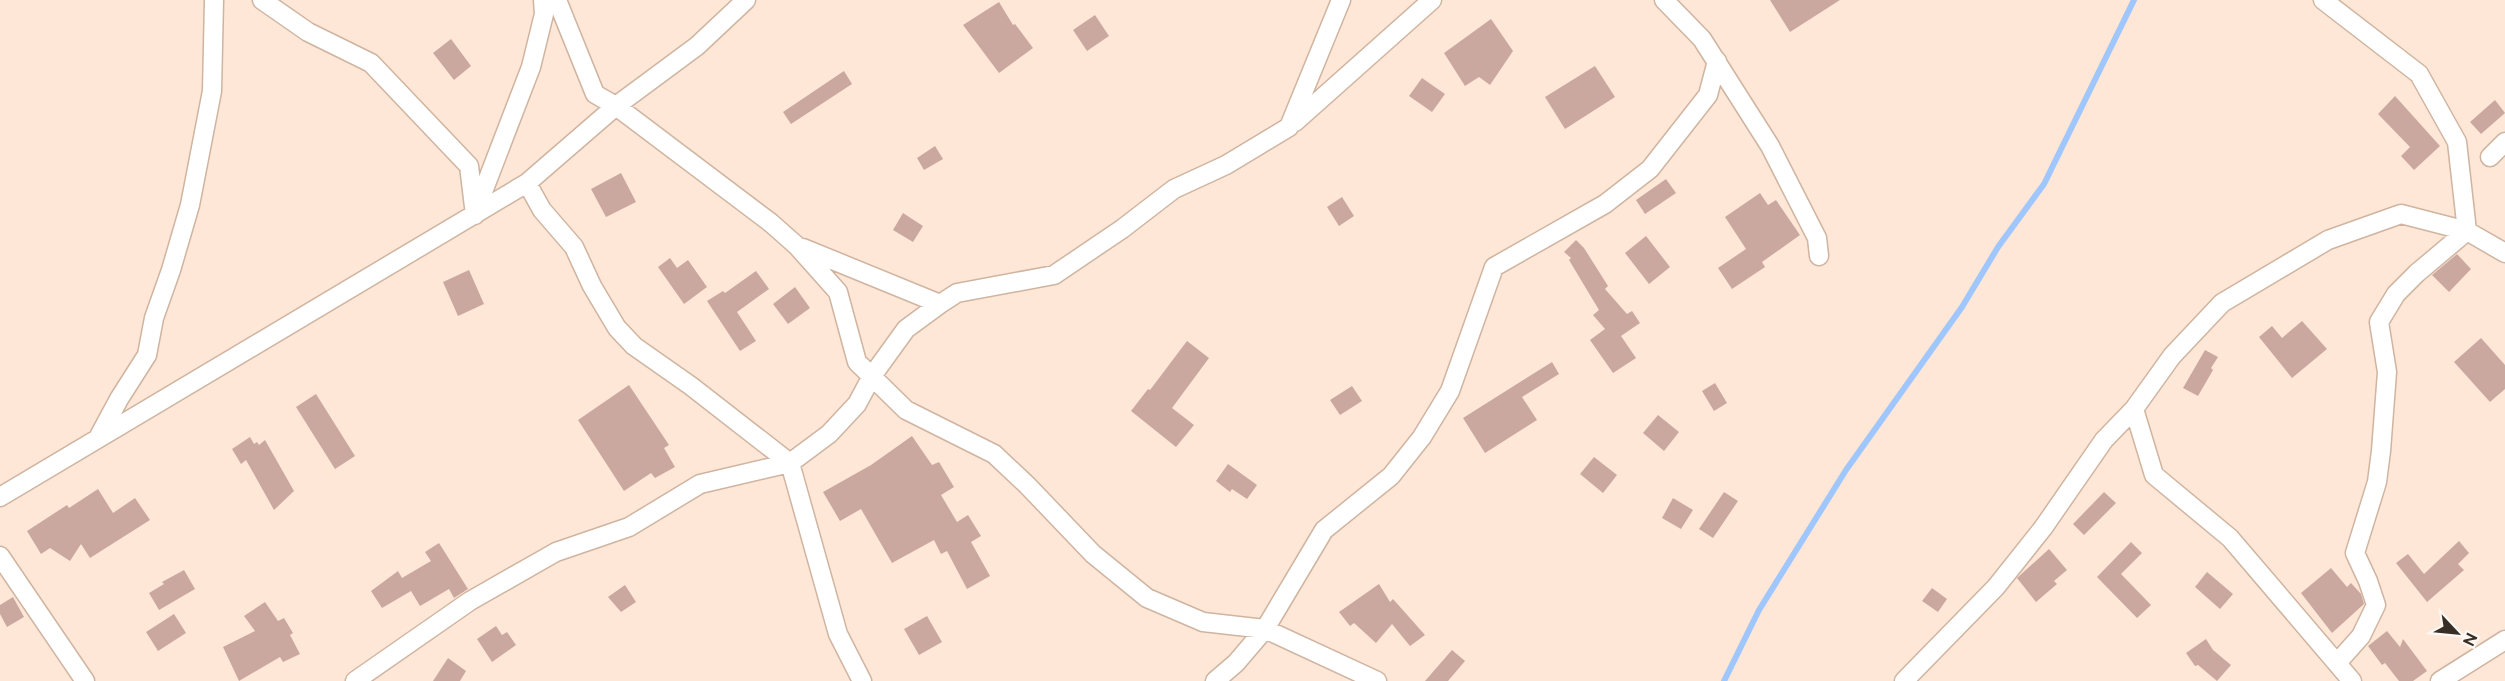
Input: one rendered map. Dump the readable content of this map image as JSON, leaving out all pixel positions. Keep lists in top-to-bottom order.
{
  "north": "bottom right"
}
